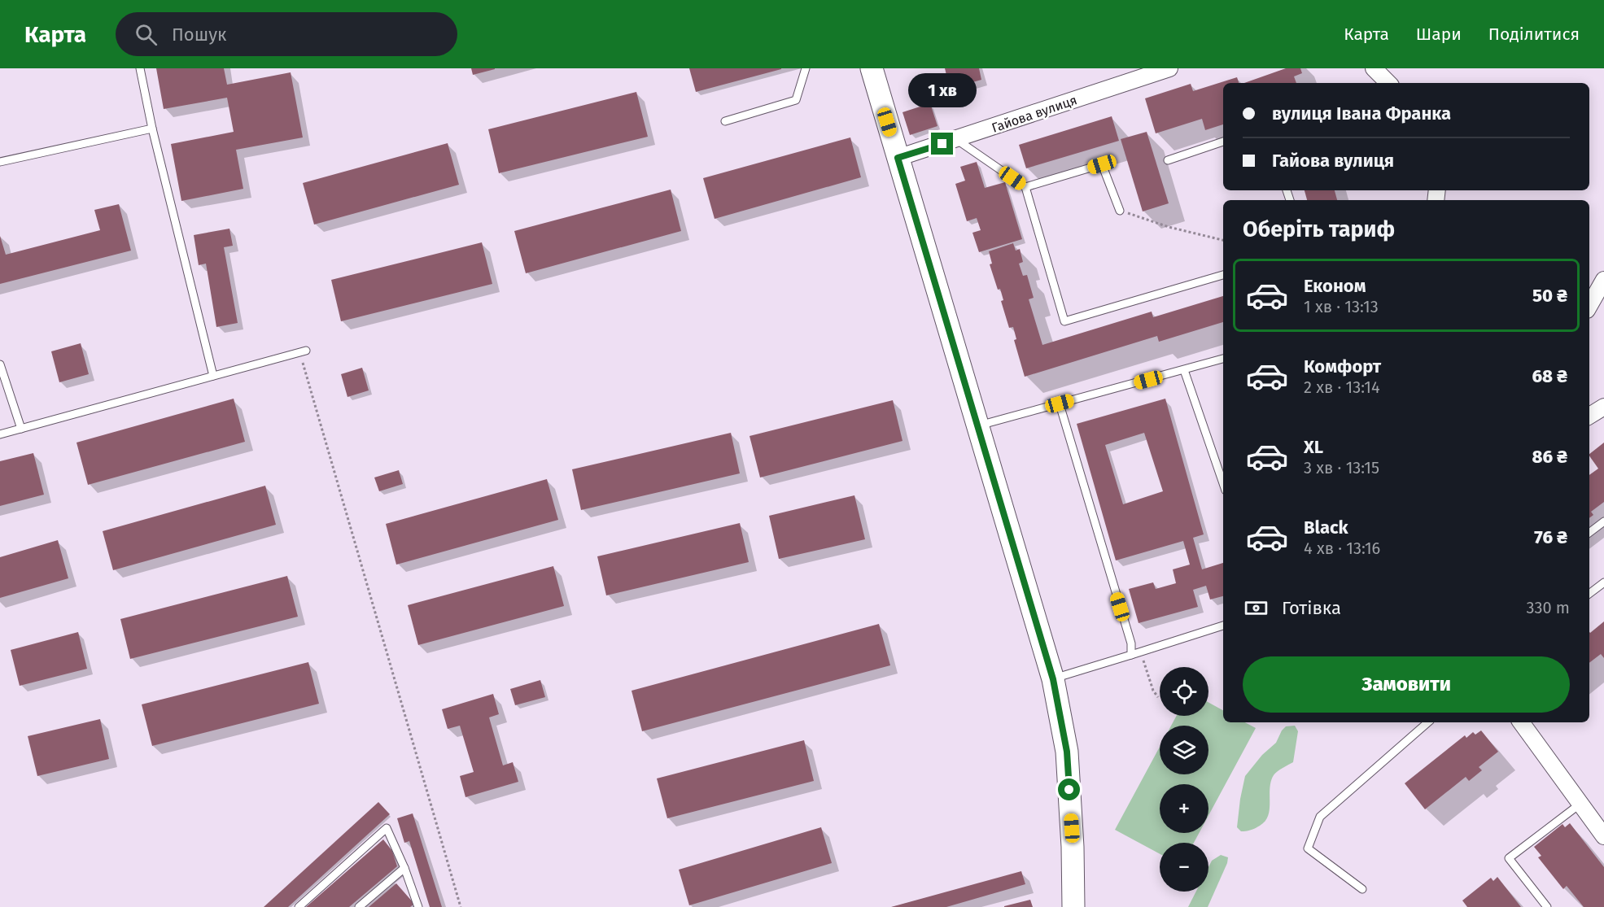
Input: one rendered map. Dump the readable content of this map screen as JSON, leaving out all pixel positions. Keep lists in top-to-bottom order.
{
  "streets": {
    "street": ["Гайова вулиця"]
  },
  "page": {
    "header": "Карта",
    "search": "Пошук",
    "nav": ["Карта", "Шари", "Поділитися"],
    "bubble": "1 хв",
    "banner": ["вулиця Івана Франка", "Гайова вулиця"],
    "heading": "Оберіть тариф",
    "list": [
      {
        "name": "Економ",
        "note": "1 хв · 13:13",
        "value": "50 ₴"
      },
      {
        "name": "Комфорт",
        "note": "2 хв · 13:14",
        "value": "68 ₴"
      },
      {
        "name": "XL",
        "note": "3 хв · 13:15",
        "value": "86 ₴"
      },
      {
        "name": "Black",
        "note": "4 хв · 13:16",
        "value": "76 ₴"
      }
    ],
    "pay": ["Готівка", "330 m"],
    "buttons": "Замовити",
    "map_buttons": ["+", "−"]
  }
}
